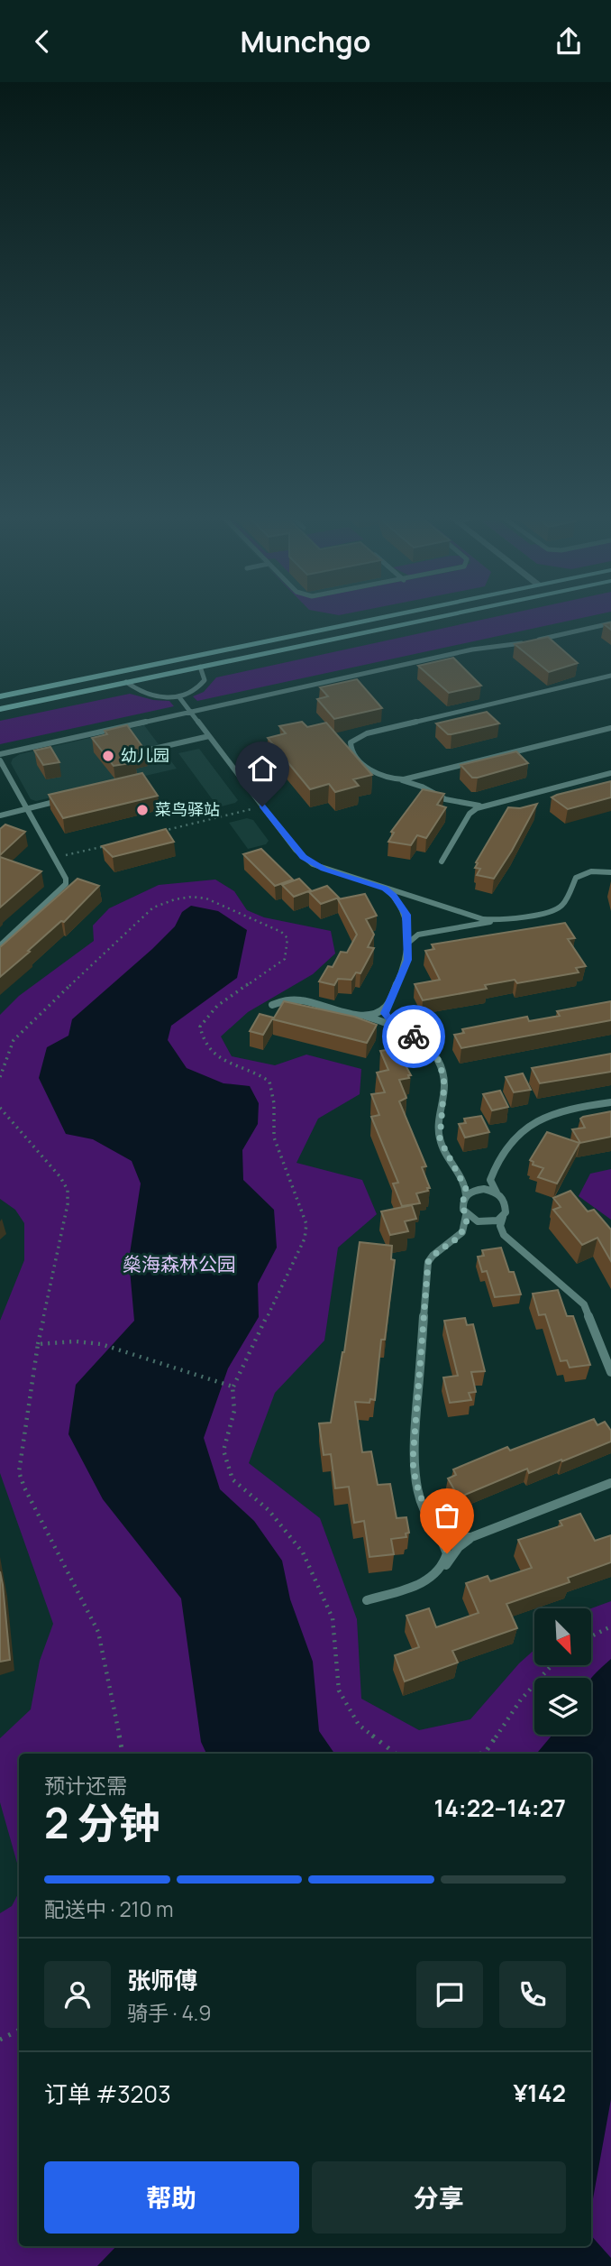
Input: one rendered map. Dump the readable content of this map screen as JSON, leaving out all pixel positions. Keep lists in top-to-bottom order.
{
  "parks": ["燊海森林公园"],
  "places": ["幼儿园", "菜鸟驿站"],
  "north": "bottom right",
  "page": {
    "header": "Munchgo",
    "heading": ["2 分钟", "预计还需", "14:22–14:27"],
    "panel": [
      "张师傅",
      "骑手 · 4.9",
      "订单 #3203",
      "¥142"
    ],
    "bar": "配送中 · 210 m",
    "buttons": ["帮助", "分享"]
  }
}
